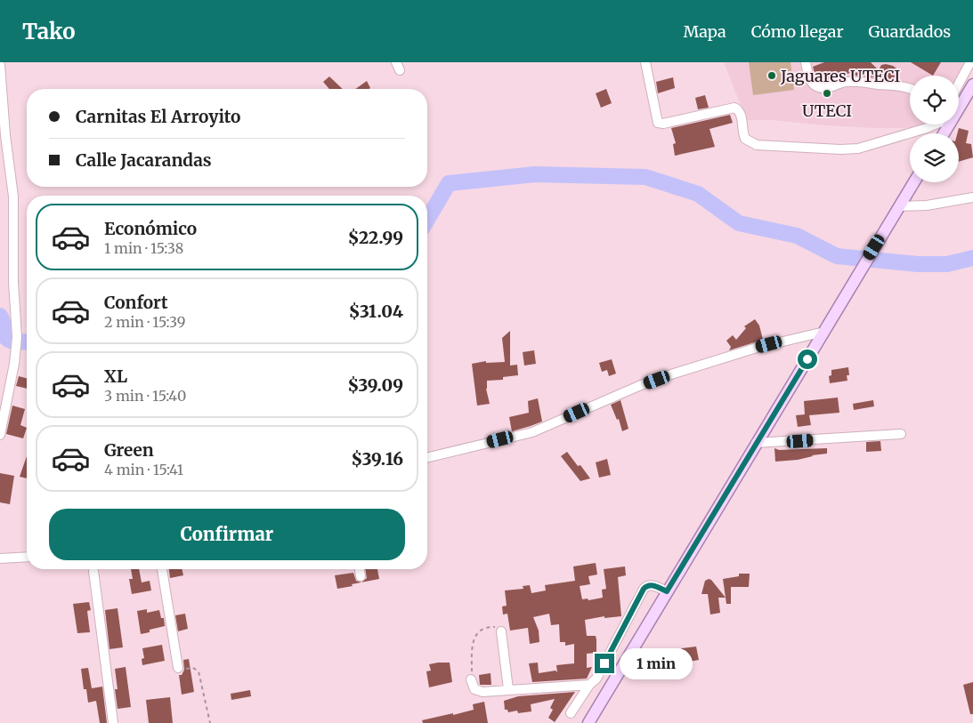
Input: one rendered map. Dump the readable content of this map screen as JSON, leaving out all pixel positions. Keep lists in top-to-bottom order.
{
  "places": ["Jaguares UTECI", "UTECI"],
  "page": {
    "header": "Tako",
    "nav": ["Mapa", "Cómo llegar", "Guardados"],
    "banner": ["Carnitas El Arroyito", "Calle Jacarandas"],
    "list": [
      {
        "name": "Económico",
        "note": "1 min · 15:38",
        "value": "$22.99"
      },
      {
        "name": "Confort",
        "note": "2 min · 15:39",
        "value": "$31.04"
      },
      {
        "name": "XL",
        "note": "3 min · 15:40",
        "value": "$39.09"
      },
      {
        "name": "Green",
        "note": "4 min · 15:41",
        "value": "$39.16"
      }
    ],
    "buttons": "Confirmar",
    "bubble": "1 min"
  }
}
